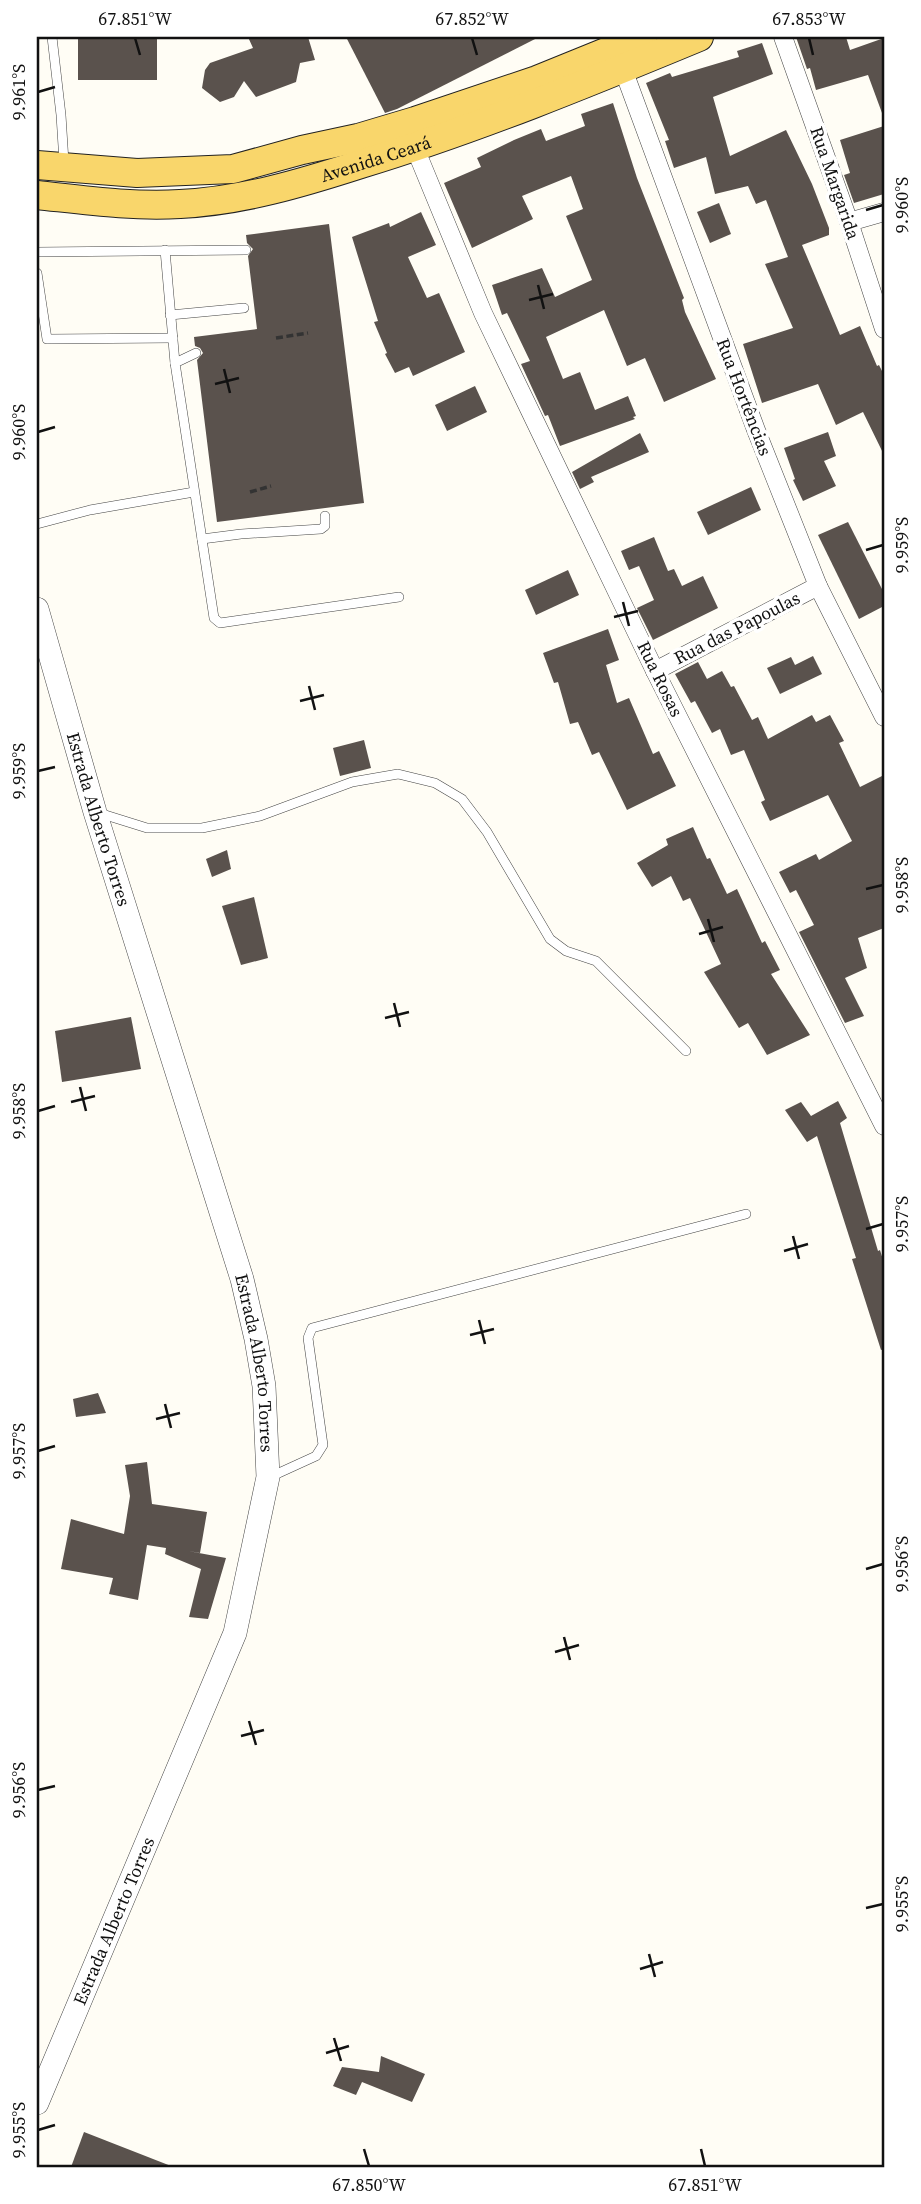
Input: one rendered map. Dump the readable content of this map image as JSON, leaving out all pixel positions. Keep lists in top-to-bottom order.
{
  "streets": {
    "main road": ["Avenida Ceará"],
    "street": [
      "Rua Margarida",
      "Rua Hortências",
      "Rua das Papoulas",
      "Rua Rosas",
      "Estrada Alberto Torres"
    ]
  },
  "crossings": [
    ["Avenida Ceará", "Rua Hortências"],
    ["Avenida Ceará", "Rua Rosas"],
    ["Rua Hortências", "Rua das Papoulas"],
    ["Rua das Papoulas", "Rua Rosas"]
  ],
  "coordinates": [
    "67.851°W",
    "67.852°W",
    "67.853°W",
    "9.961°S",
    "9.960°S",
    "9.959°S",
    "9.958°S",
    "9.957°S",
    "9.956°S",
    "9.955°S",
    "67.850°W"
  ]
}
